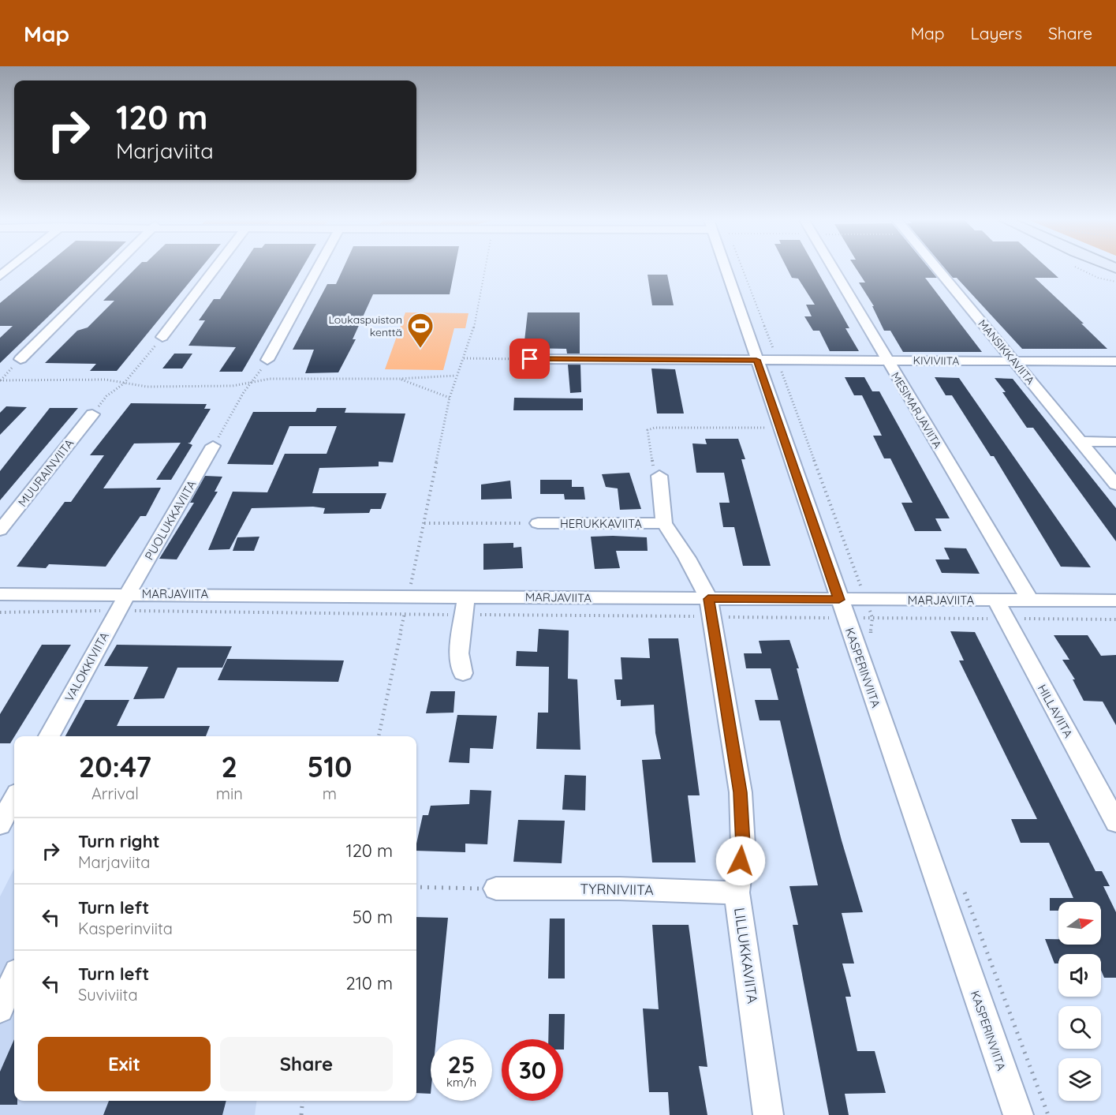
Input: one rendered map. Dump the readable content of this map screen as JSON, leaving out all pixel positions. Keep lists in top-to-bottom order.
{
  "streets": {
    "street": [
      "MANSIKKAVIITA",
      "KIVIVIITA",
      "MESIMARJAVIITA",
      "MUURAINVIITA",
      "PUOLUKKAVIITA",
      "HERUKKAVIITA",
      "MARJAVIITA",
      "VALOKKIVIITA",
      "KASPERINVIITA",
      "HILLAVIITA",
      "TYRNIVIITA",
      "LILLUKKAVIITA"
    ]
  },
  "crossings": [
    ["MANSIKKAVIITA", "KIVIVIITA"],
    ["KIVIVIITA", "MESIMARJAVIITA"],
    ["KIVIVIITA", "KASPERINVIITA"],
    ["MESIMARJAVIITA", "MARJAVIITA"],
    ["PUOLUKKAVIITA", "MARJAVIITA"],
    ["PUOLUKKAVIITA", "VALOKKIVIITA"],
    ["HERUKKAVIITA", "LILLUKKAVIITA"],
    ["MARJAVIITA", "VALOKKIVIITA"],
    ["MARJAVIITA", "KASPERINVIITA"],
    ["MARJAVIITA", "HILLAVIITA"],
    ["MARJAVIITA", "LILLUKKAVIITA"],
    ["TYRNIVIITA", "LILLUKKAVIITA"]
  ],
  "places": {
    "sports": ["Loukaspuiston kenttä"]
  },
  "north": "right",
  "page": {
    "header": "Map",
    "nav": ["Map", "Layers", "Share"],
    "turn": ["120 m", "Marjaviita"],
    "eta": [
      "20:47",
      "Arrival",
      "2",
      "min",
      "510",
      "m"
    ],
    "list": [
      {
        "name": "Turn right",
        "note": "Marjaviita",
        "value": "120 m"
      },
      {
        "name": "Turn left",
        "note": "Kasperinviita",
        "value": "50 m"
      },
      {
        "name": "Turn left",
        "note": "Suviviita",
        "value": "210 m"
      }
    ],
    "buttons": ["Exit", "Share"],
    "speed": "25 km/h",
    "limit": "30"
  }
}
